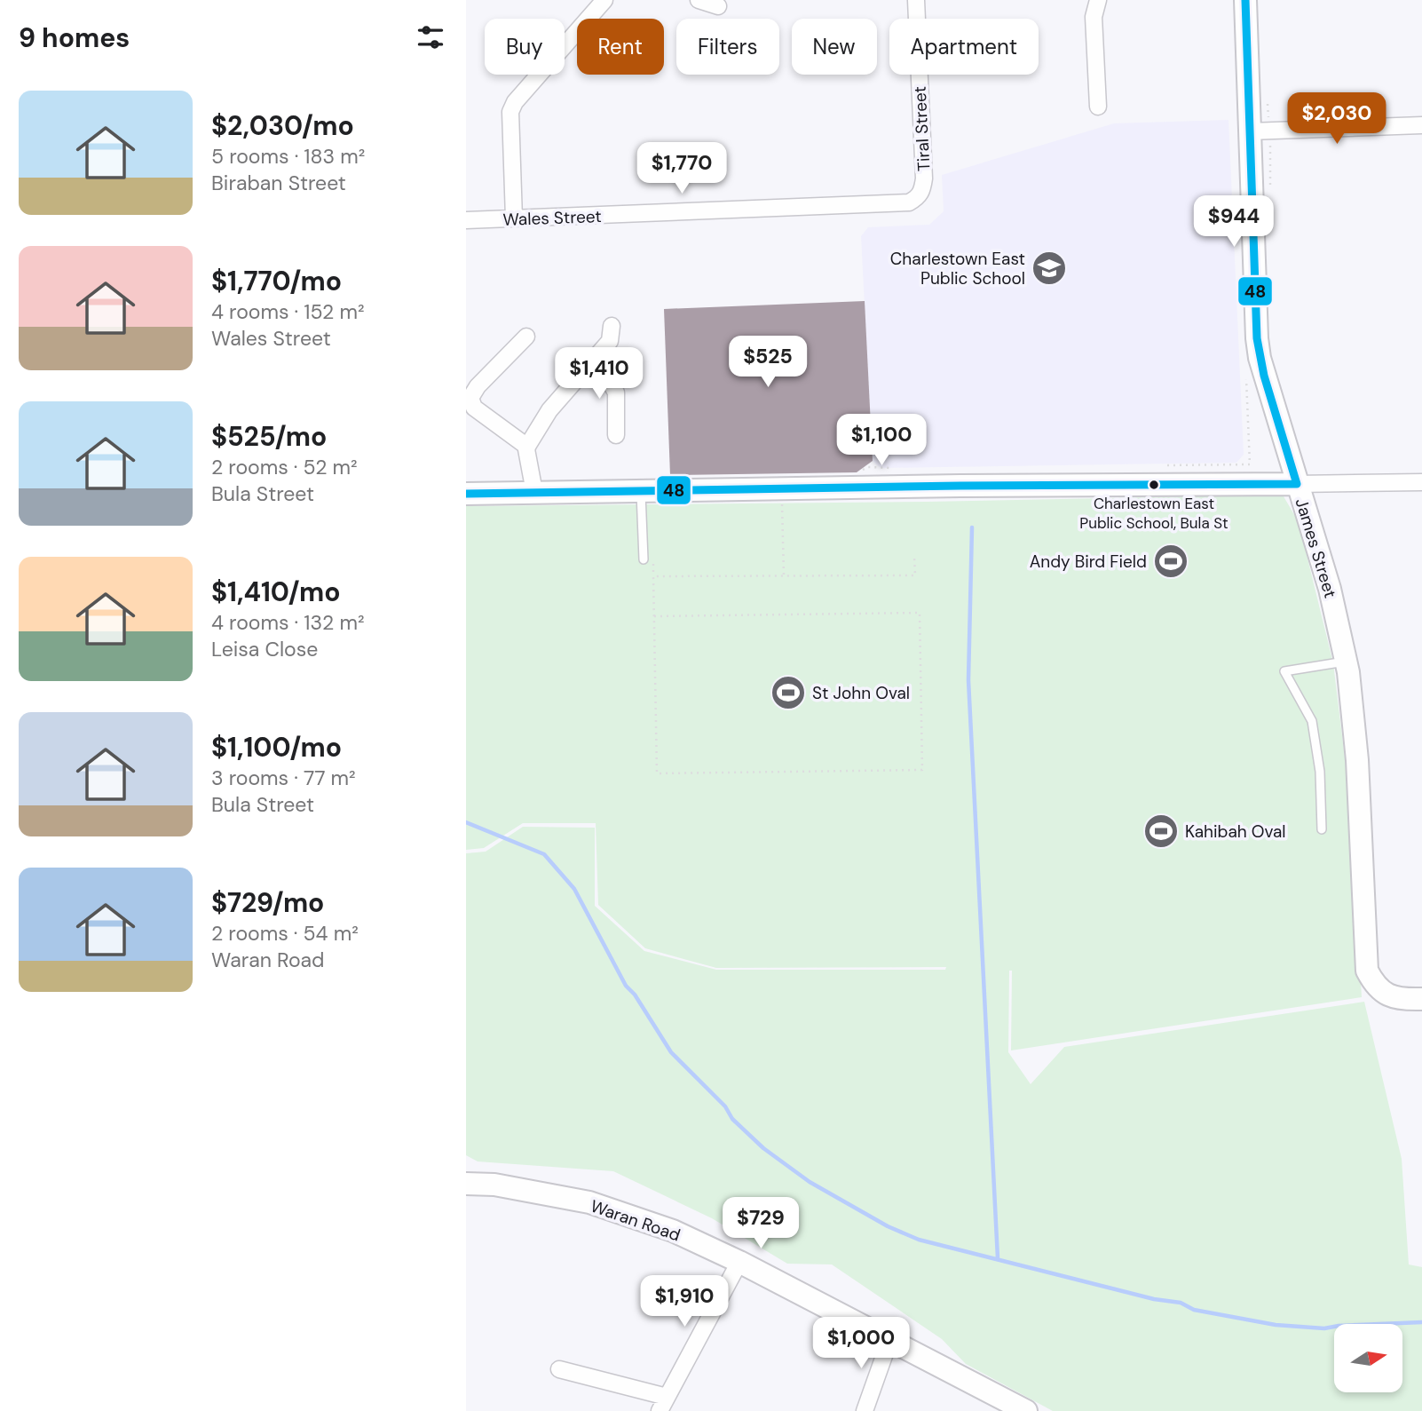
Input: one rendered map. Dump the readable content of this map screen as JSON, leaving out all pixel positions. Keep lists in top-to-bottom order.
{
  "streets": {
    "street": [
      "Tiral Street",
      "Wales Street",
      "James Street",
      "Waran Road"
    ]
  },
  "crossings": [
    ["Tiral Street", "Wales Street"]
  ],
  "places": {
    "school or university": ["Charlestown East Public School"],
    "other": ["Charlestown East Public School, Bula St"],
    "sports": ["Andy Bird Field", "St John Oval", "Kahibah Oval"]
  },
  "lines": ["transit line 48"],
  "north": "right",
  "page": {
    "heading": "9 homes",
    "chip": [
      "Buy",
      "Rent",
      "Filters",
      "New",
      "Apartment"
    ],
    "list": [
      {
        "name": "$2,030/mo",
        "note": "5 rooms · 183 m² · Biraban Street"
      },
      {
        "name": "$1,770/mo",
        "note": "4 rooms · 152 m² · Wales Street"
      },
      {
        "name": "$525/mo",
        "note": "2 rooms · 52 m² · Bula Street"
      },
      {
        "name": "$1,410/mo",
        "note": "4 rooms · 132 m² · Leisa Close"
      },
      {
        "name": "$1,100/mo",
        "note": "3 rooms · 77 m² · Bula Street"
      },
      {
        "name": "$729/mo",
        "note": "2 rooms · 54 m² · Waran Road"
      }
    ],
    "price": [
      "$2,030",
      "$1,770",
      "$944",
      "$525",
      "$1,410",
      "$1,100",
      "$729",
      "$1,910",
      "$1,000"
    ]
  }
}
